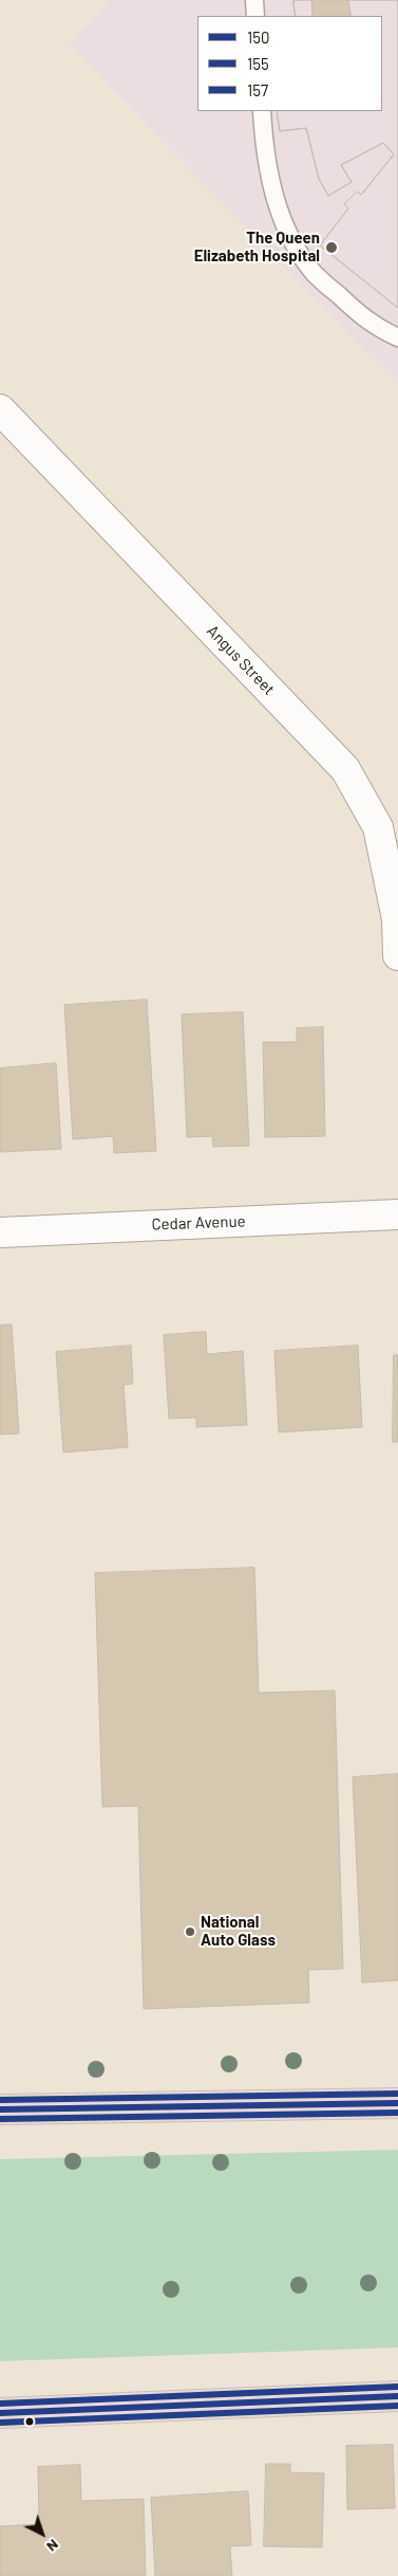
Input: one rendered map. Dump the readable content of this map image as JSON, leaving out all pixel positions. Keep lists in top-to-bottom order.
{
  "streets": {
    "street": ["Angus Street", "Cedar Avenue"]
  },
  "places": ["The Queen Elizabeth Hospital", "National Auto Glass"],
  "lines": ["transit line 157", "transit line 150", "transit line 155"],
  "legend": ["150", "155", "157"],
  "north": "bottom right"
}
